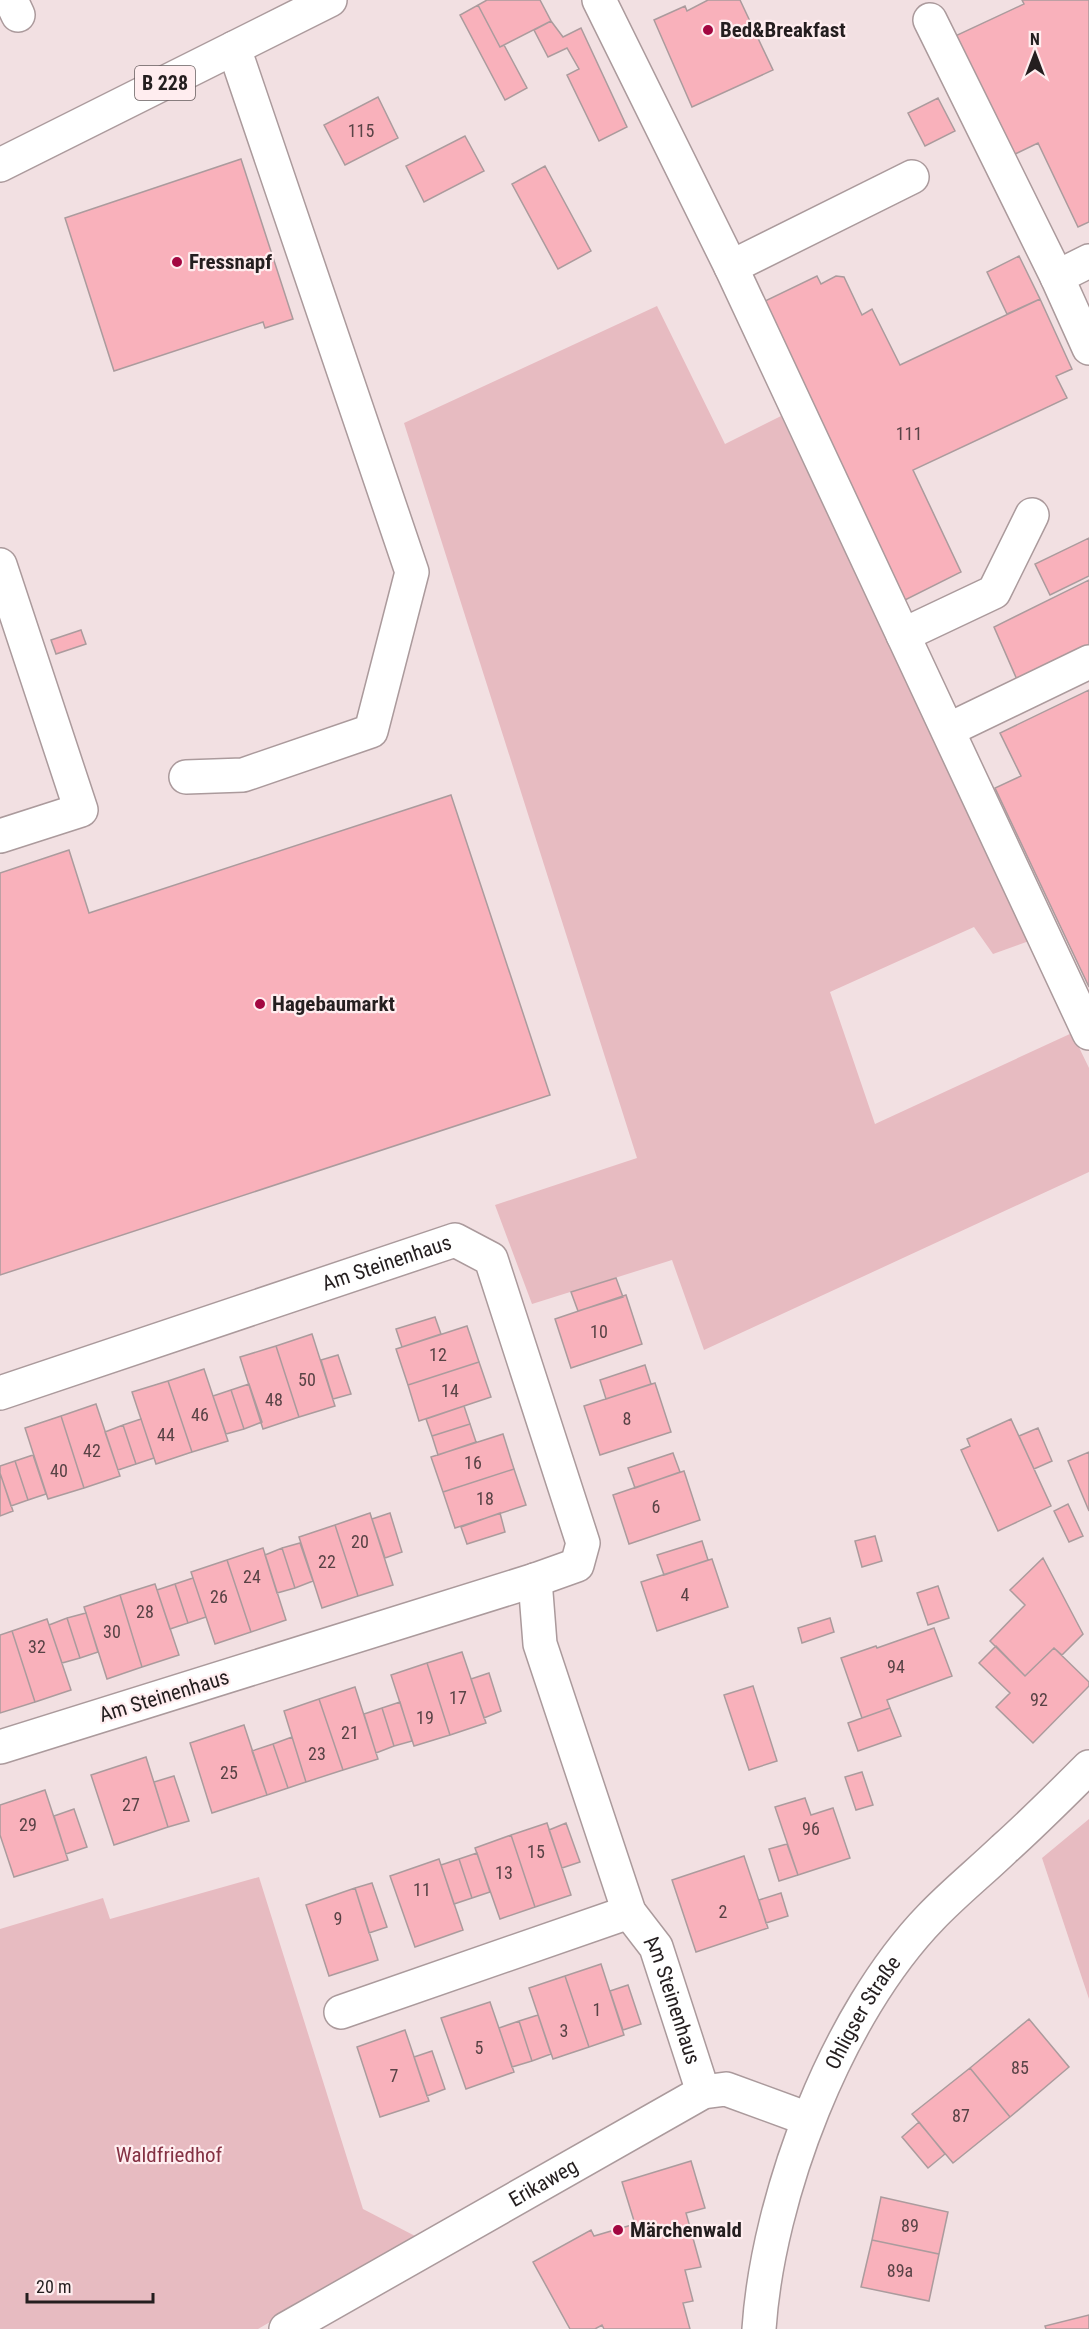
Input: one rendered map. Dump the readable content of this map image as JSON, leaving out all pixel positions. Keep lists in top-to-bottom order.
{
  "streets": {
    "street": [
      "B 228",
      "Am Steinenhaus",
      "Ohligser Straße",
      "Erikaweg"
    ]
  },
  "crossings": [
    ["Am Steinenhaus", "Erikaweg"],
    ["Ohligser Straße", "Erikaweg"]
  ],
  "parks": ["Waldfriedhof"],
  "places": [
    "Bed&Breakfast",
    "Fressnapf",
    "Hagebaumarkt",
    "Märchenwald"
  ],
  "house_numbers": [
    "115",
    "111",
    "10",
    "12",
    "50",
    "14",
    "48",
    "46",
    "8",
    "44",
    "42",
    "16",
    "40",
    "18",
    "6",
    "20",
    "22",
    "24",
    "4",
    "26",
    "28",
    "30",
    "32",
    "94",
    "17",
    "92",
    "19",
    "21",
    "23",
    "25",
    "27",
    "29",
    "96",
    "15",
    "13",
    "11",
    "2",
    "9",
    "1",
    "3",
    "5",
    "85",
    "7",
    "87",
    "89",
    "89a"
  ],
  "scale_bar": "20 m",
  "north": "top"
}
